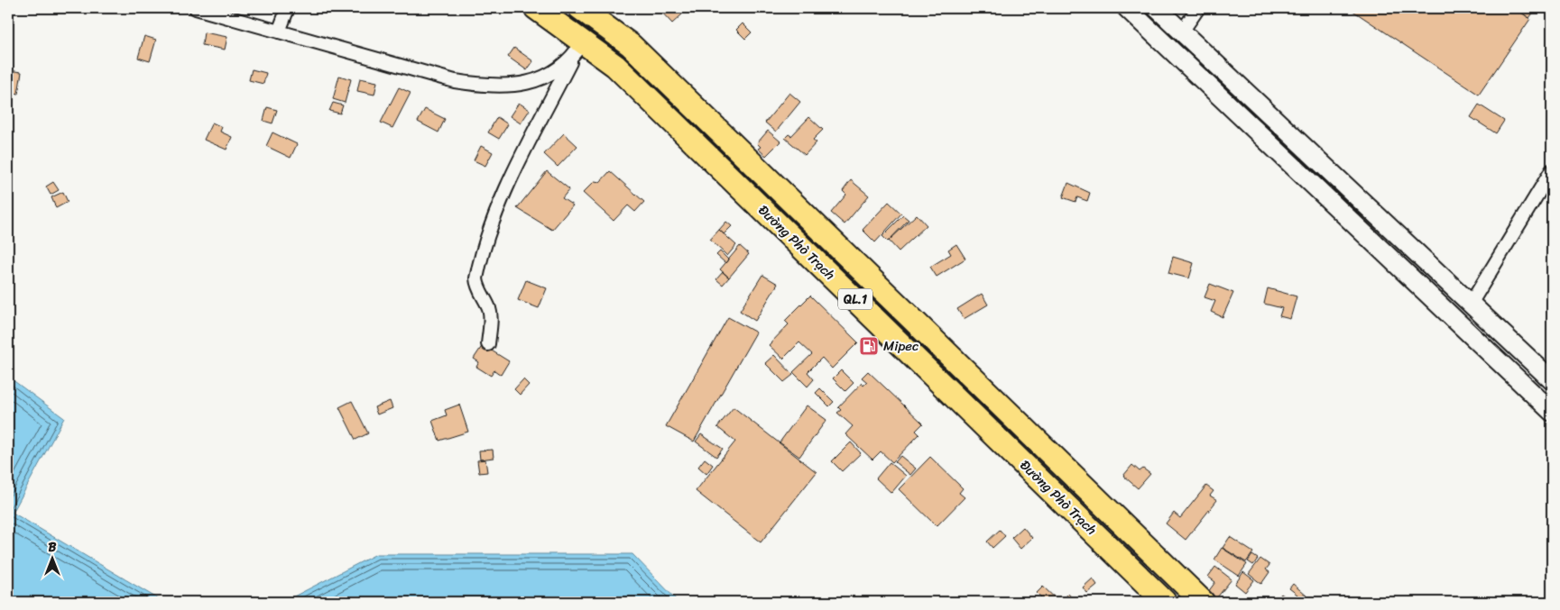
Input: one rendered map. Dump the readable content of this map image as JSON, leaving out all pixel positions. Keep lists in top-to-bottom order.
{
  "streets": {
    "highway": ["Đường Phò Trạch", "QL.1"]
  },
  "places": {
    "fuel station": ["Mipec"]
  },
  "north": "top"
}
